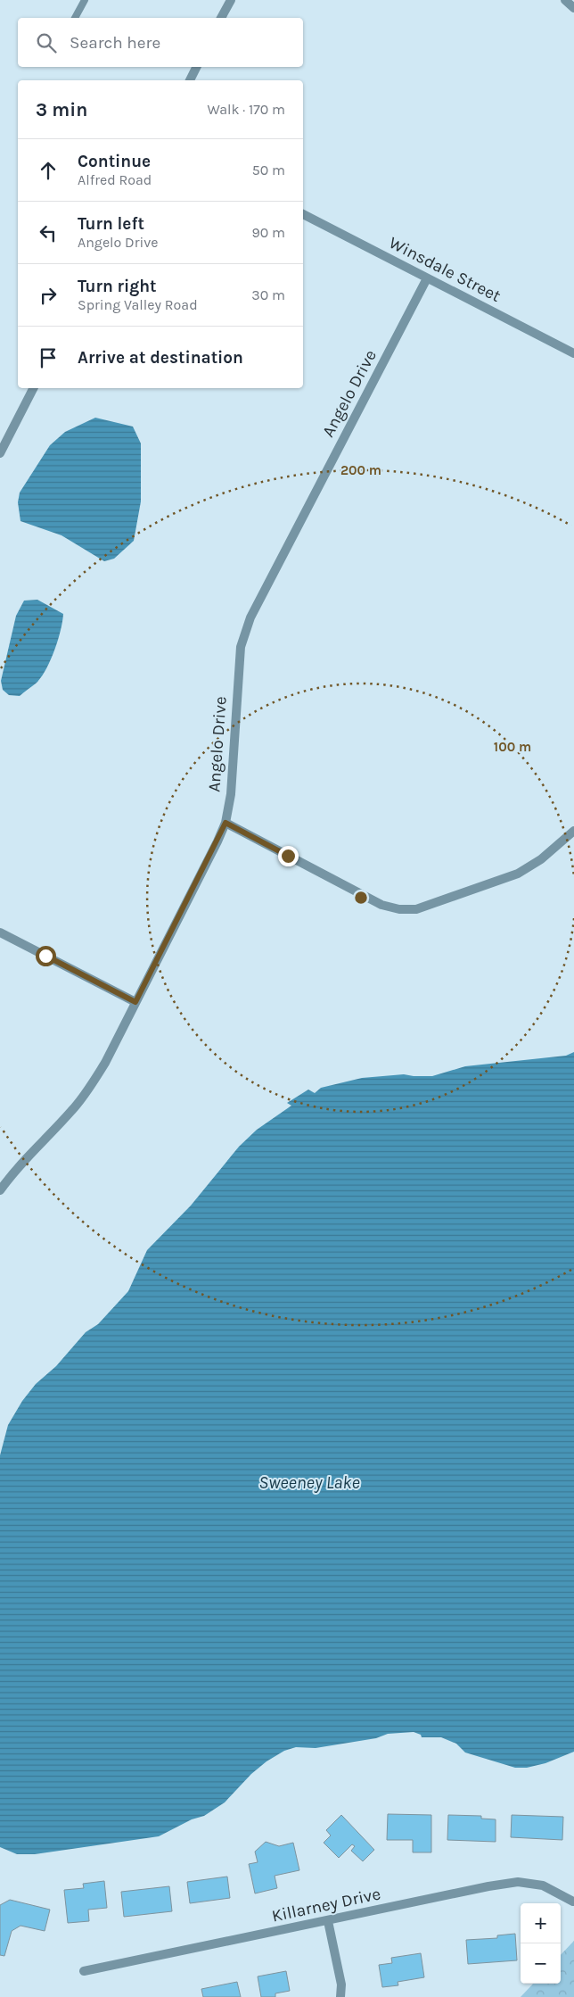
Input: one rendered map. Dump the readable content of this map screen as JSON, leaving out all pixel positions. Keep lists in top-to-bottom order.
{
  "streets": {
    "street": ["Winsdale Street", "Angelo Drive", "Killarney Drive"]
  },
  "crossings": [
    ["Winsdale Street", "Angelo Drive"]
  ],
  "water": ["Sweeney Lake"],
  "page": {
    "search": "Search here",
    "heading": ["3 min", "Walk · 170 m"],
    "list": [
      ["Continue", "Alfred Road", "50 m"],
      ["Turn left", "Angelo Drive", "90 m"],
      ["Turn right", "Spring Valley Road", "30 m"],
      "Arrive at destination"
    ],
    "map_buttons": ["+", "−"]
  },
  "rings": ["200 m", "100 m"]
}
